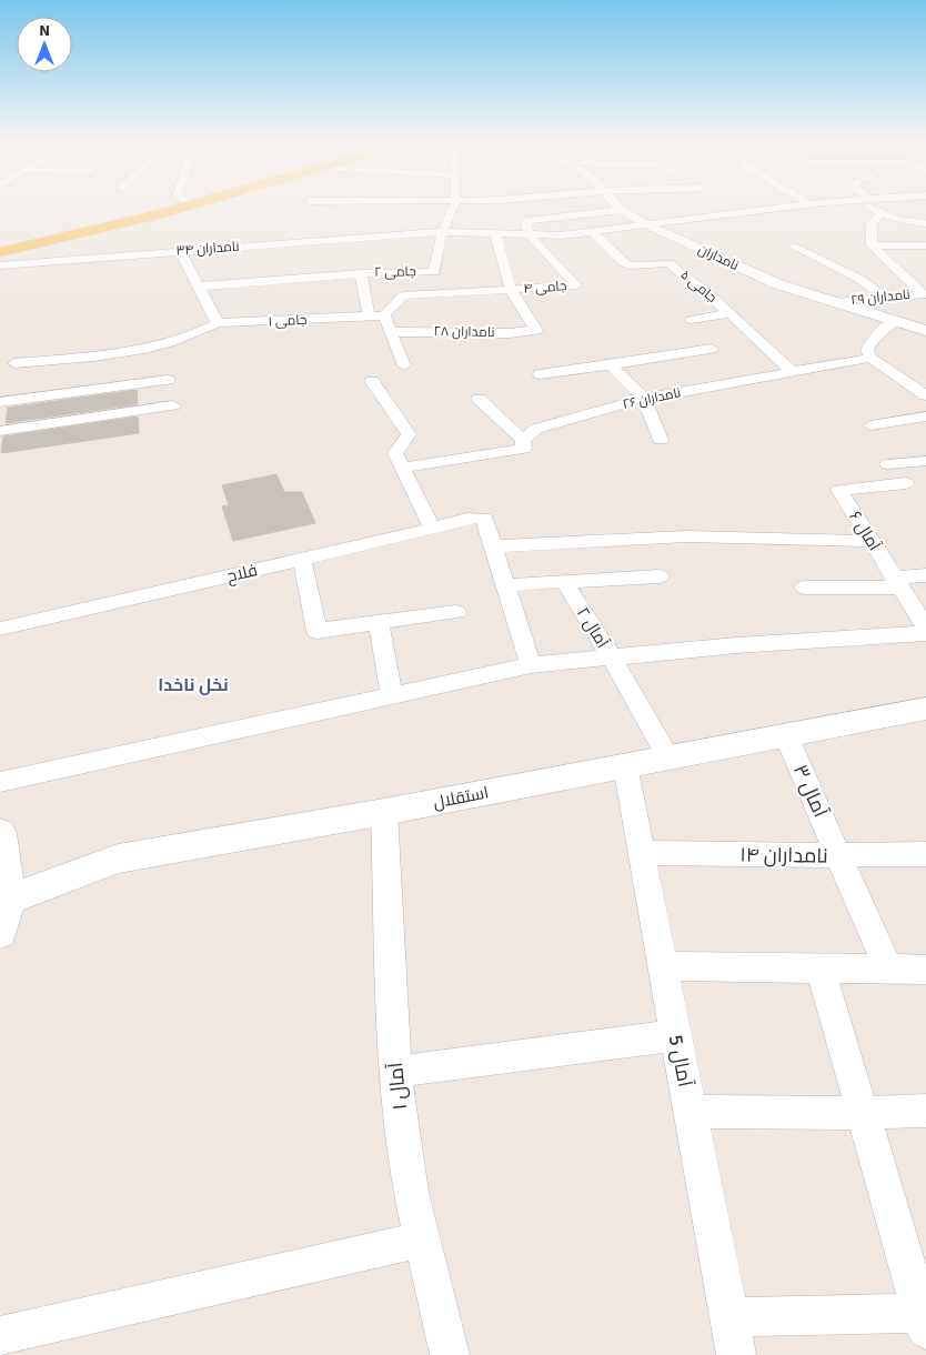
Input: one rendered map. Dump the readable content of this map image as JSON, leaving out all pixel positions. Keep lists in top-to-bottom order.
{
  "streets": {
    "street": [
      "نامداران ۳۴",
      "نامداران",
      "جامی ۲",
      "جامی ۵",
      "جامی ۴",
      "نامداران ۲۹",
      "جامی ۱",
      "نامداران ۲۸",
      "نامداران ۲۶",
      "آمال ۶",
      "فلاح",
      "آمال ۲",
      "آمال ۳",
      "استقلال",
      "نامداران ۱۴",
      "آمال 5",
      "آمال ۱"
    ]
  },
  "crossings": [
    ["نامداران ۳۴", "نامداران"],
    ["نامداران ۳۴", "جامی ۲"],
    ["نامداران ۳۴", "جامی ۵"],
    ["نامداران ۳۴", "جامی ۴"],
    ["نامداران", "نامداران ۲۹"],
    ["جامی ۲", "جامی ۱"],
    ["جامی ۵", "نامداران ۲۶"],
    ["جامی ۴", "نامداران ۲۸"],
    ["آمال ۲", "استقلال"],
    ["آمال ۳", "استقلال"],
    ["آمال ۳", "نامداران ۱۴"],
    ["استقلال", "آمال 5"],
    ["استقلال", "آمال ۱"],
    ["نامداران ۱۴", "آمال 5"]
  ],
  "districts": ["نخل ناخدا"],
  "north": "top"
}
